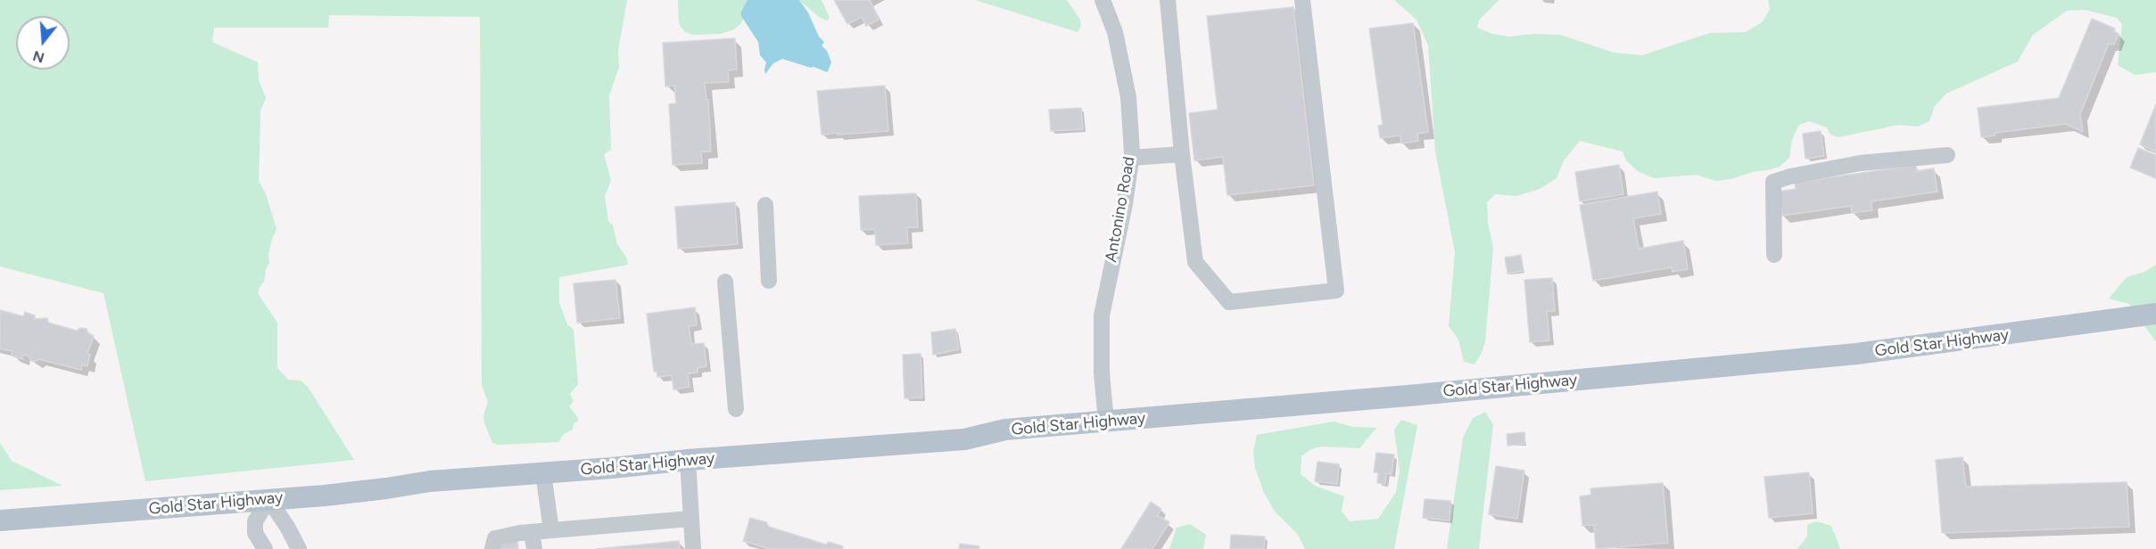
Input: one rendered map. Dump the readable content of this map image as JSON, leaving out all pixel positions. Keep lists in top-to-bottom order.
{
  "streets": {
    "main road": ["Gold Star Highway"],
    "street": ["Antonino Road"]
  },
  "crossings": [
    ["Antonino Road", "Gold Star Highway"]
  ],
  "north": "bottom"
}
